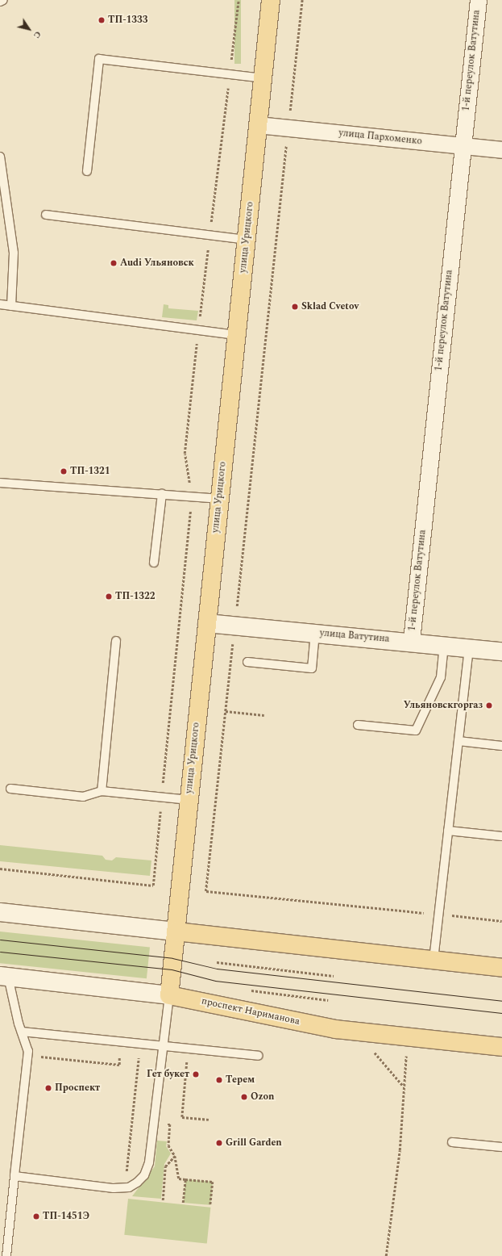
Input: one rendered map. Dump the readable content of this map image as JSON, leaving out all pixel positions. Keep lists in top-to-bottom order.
{
  "streets": {
    "main road": ["улица Урицкого", "улица Ватутина", "проспект Нариманова"],
    "street": ["1-й переулок Ватутина", "улица Пархоменко"]
  },
  "crossings": [
    ["1-й переулок Ватутина", "улица Пархоменко"],
    ["1-й переулок Ватутина", "улица Ватутина"],
    ["улица Пархоменко", "улица Урицкого"],
    ["улица Урицкого", "улица Ватутина"],
    ["улица Урицкого", "проспект Нариманова"]
  ],
  "places": [
    "ТП-1333",
    "Audi Ульяновск",
    "Sklad Cvetov",
    "ТП-1321",
    "ТП-1322",
    "Ульяновскгоргаз",
    "Гет букет",
    "Терем",
    "Проспект",
    "Ozon",
    "Grill Garden",
    "ТП-1451Э"
  ],
  "north": "bottom right"
}
